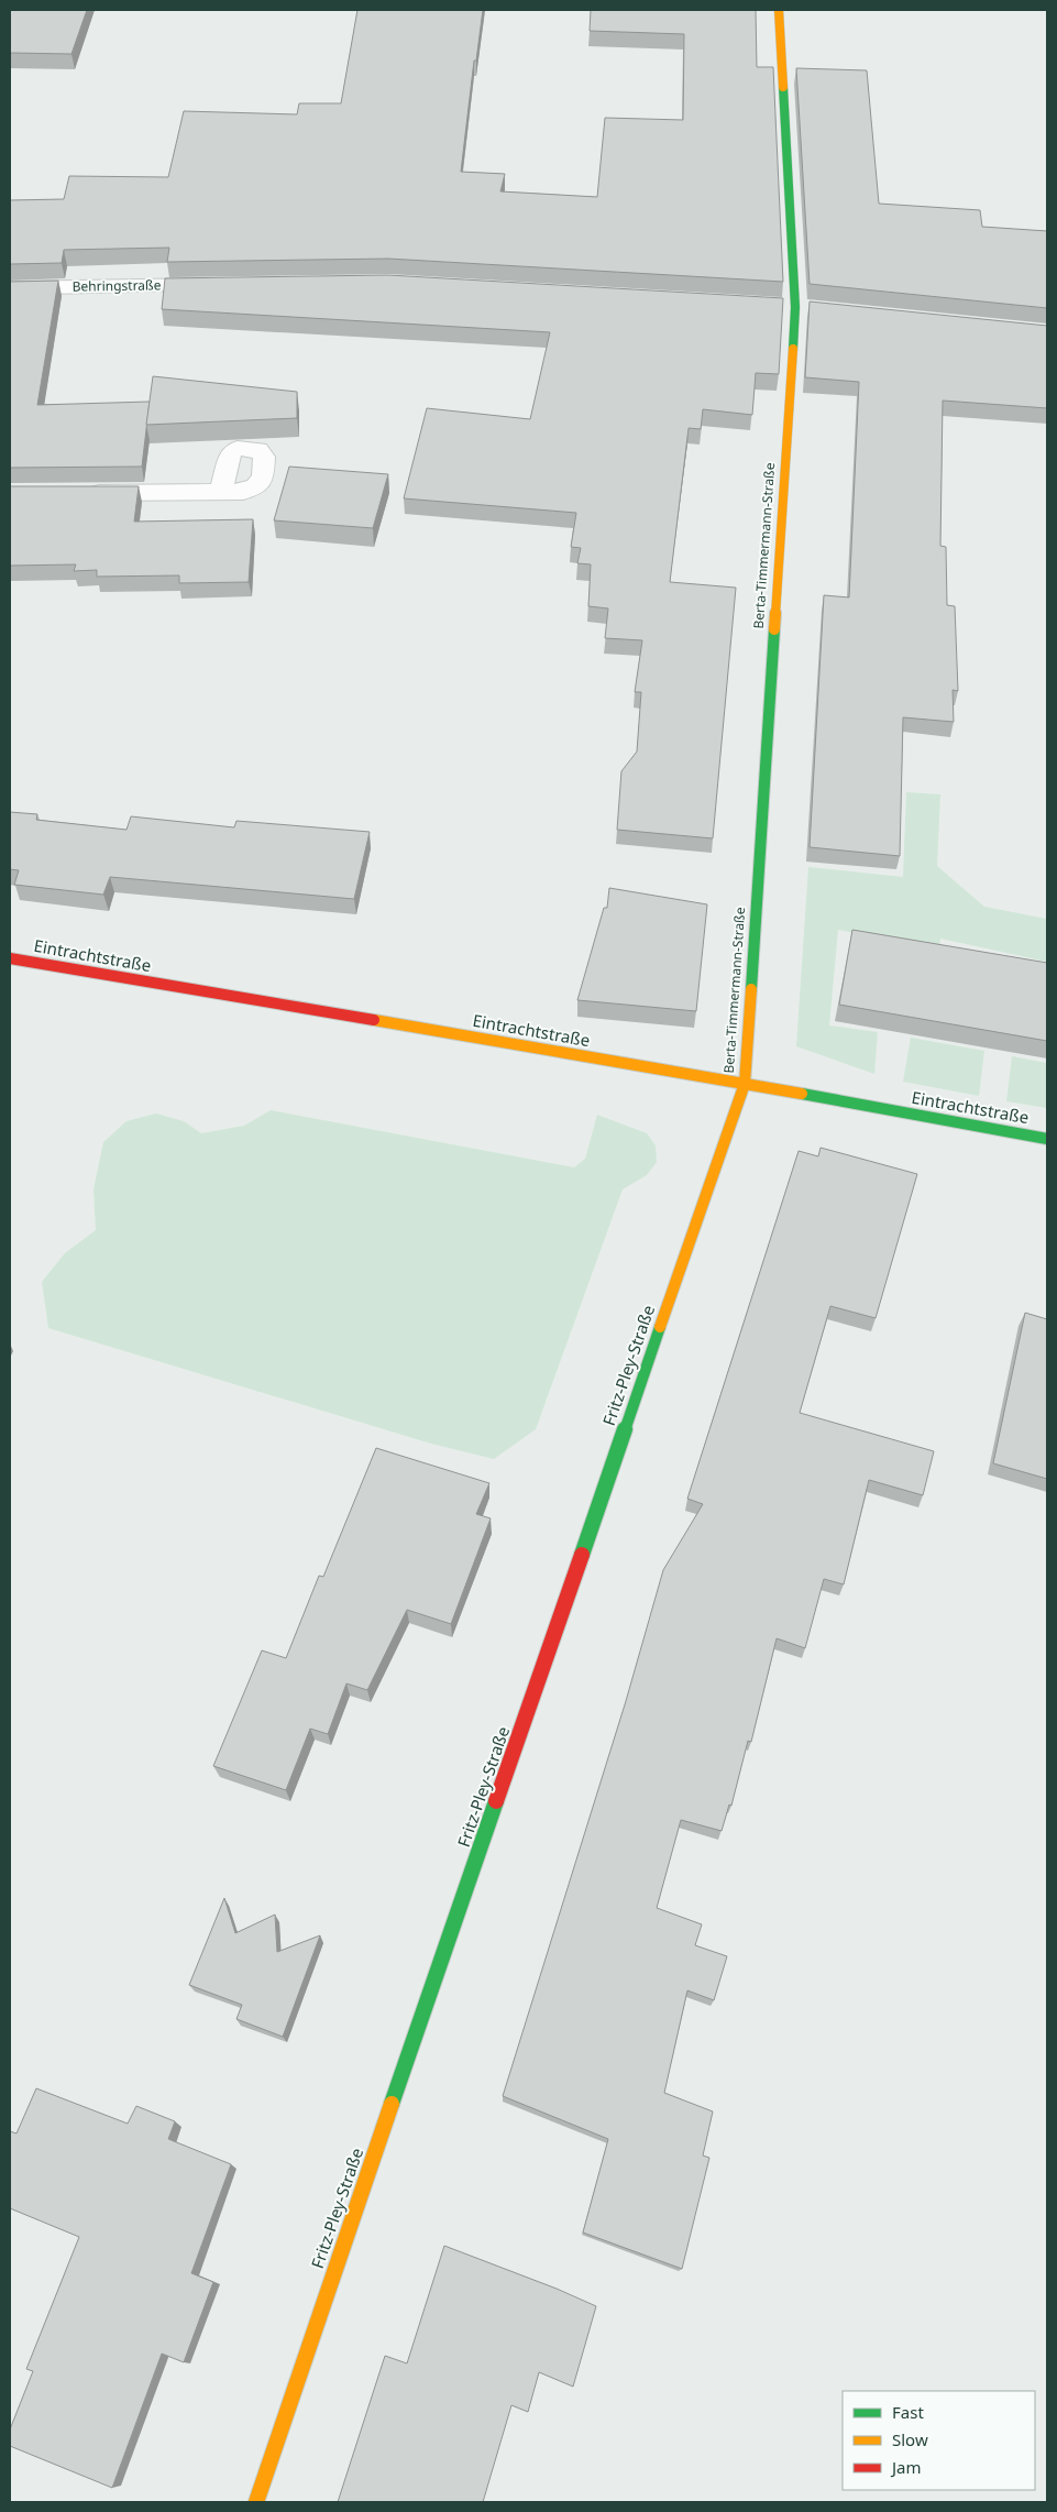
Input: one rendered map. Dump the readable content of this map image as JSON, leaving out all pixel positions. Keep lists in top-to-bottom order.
{
  "streets": {
    "street": [
      "Behringstraße",
      "Berta-Timmermann-Straße",
      "Eintrachtstraße",
      "Fritz-Pley-Straße"
    ]
  },
  "crossings": [
    ["Berta-Timmermann-Straße", "Eintrachtstraße"],
    ["Berta-Timmermann-Straße", "Fritz-Pley-Straße"],
    ["Eintrachtstraße", "Fritz-Pley-Straße"]
  ],
  "legend": ["Fast", "Slow", "Jam"]
}
